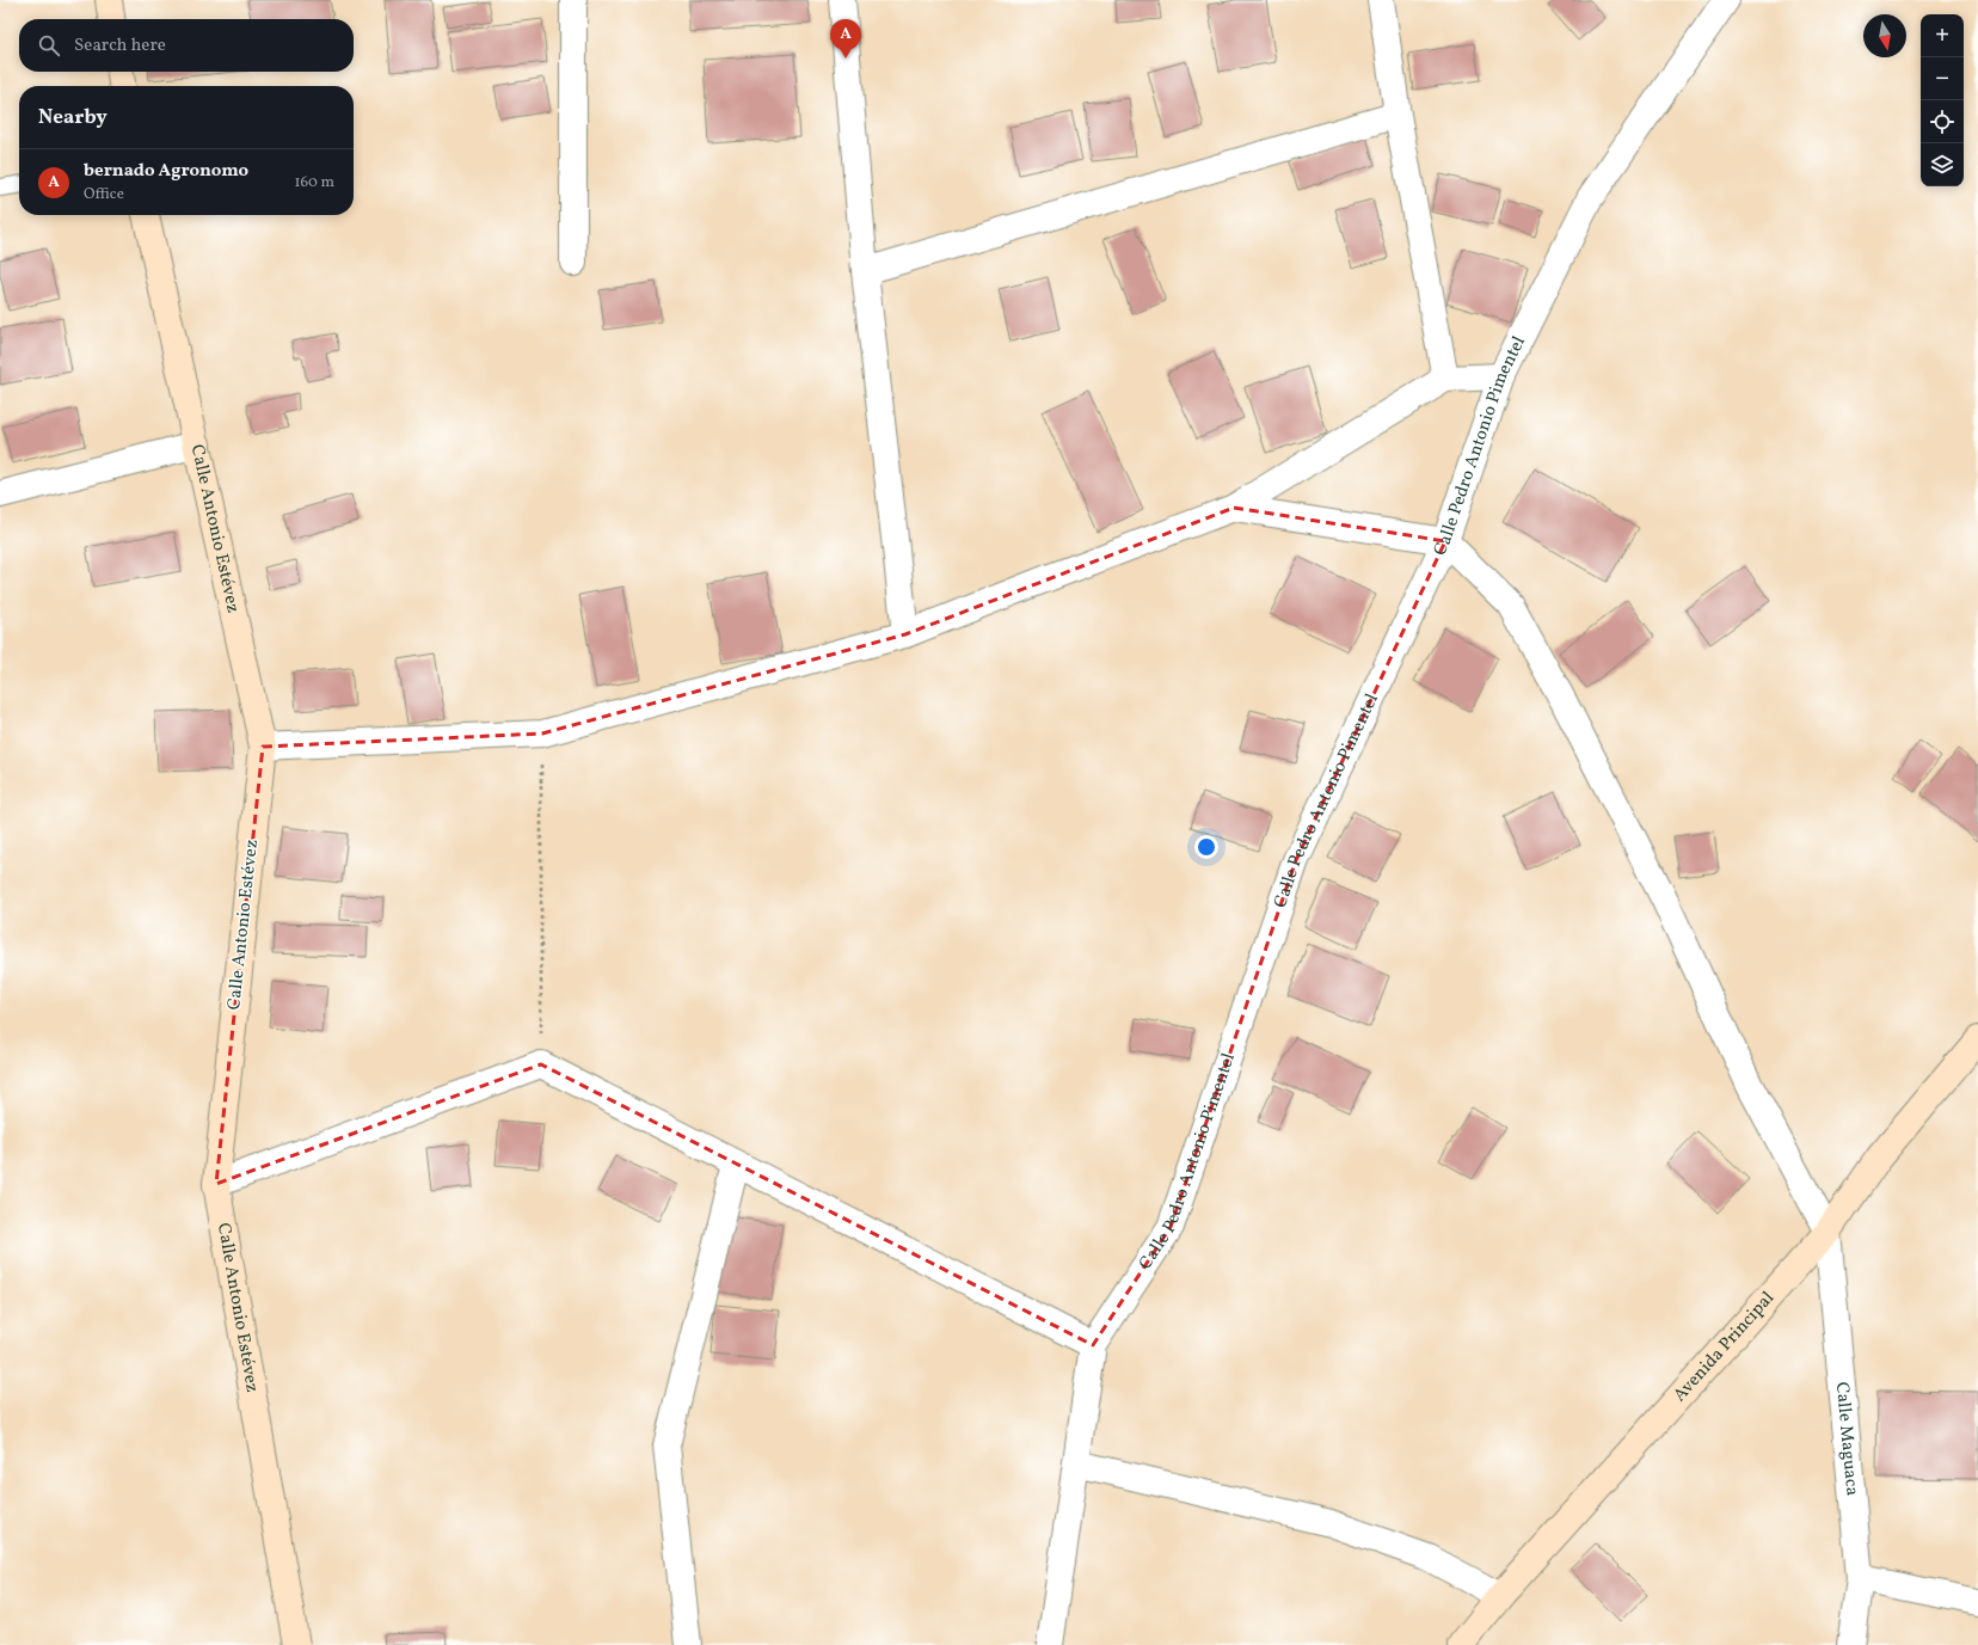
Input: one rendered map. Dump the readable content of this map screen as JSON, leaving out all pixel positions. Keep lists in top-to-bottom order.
{
  "streets": {
    "street": [
      "Calle Pedro Antonio Pimentel",
      "Calle Antonio Estévez",
      "Avenida Principal",
      "Calle Maguaca"
    ]
  },
  "crossings": [
    ["Avenida Principal", "Calle Maguaca"]
  ],
  "north": "bottom",
  "page": {
    "map_buttons": ["+", "−"],
    "pins": "A",
    "search": "Search here",
    "heading": "Nearby",
    "list": [
      {
        "mark": "A",
        "name": "bernado Agronomo",
        "note": "Office",
        "value": "160 m"
      }
    ]
  }
}
